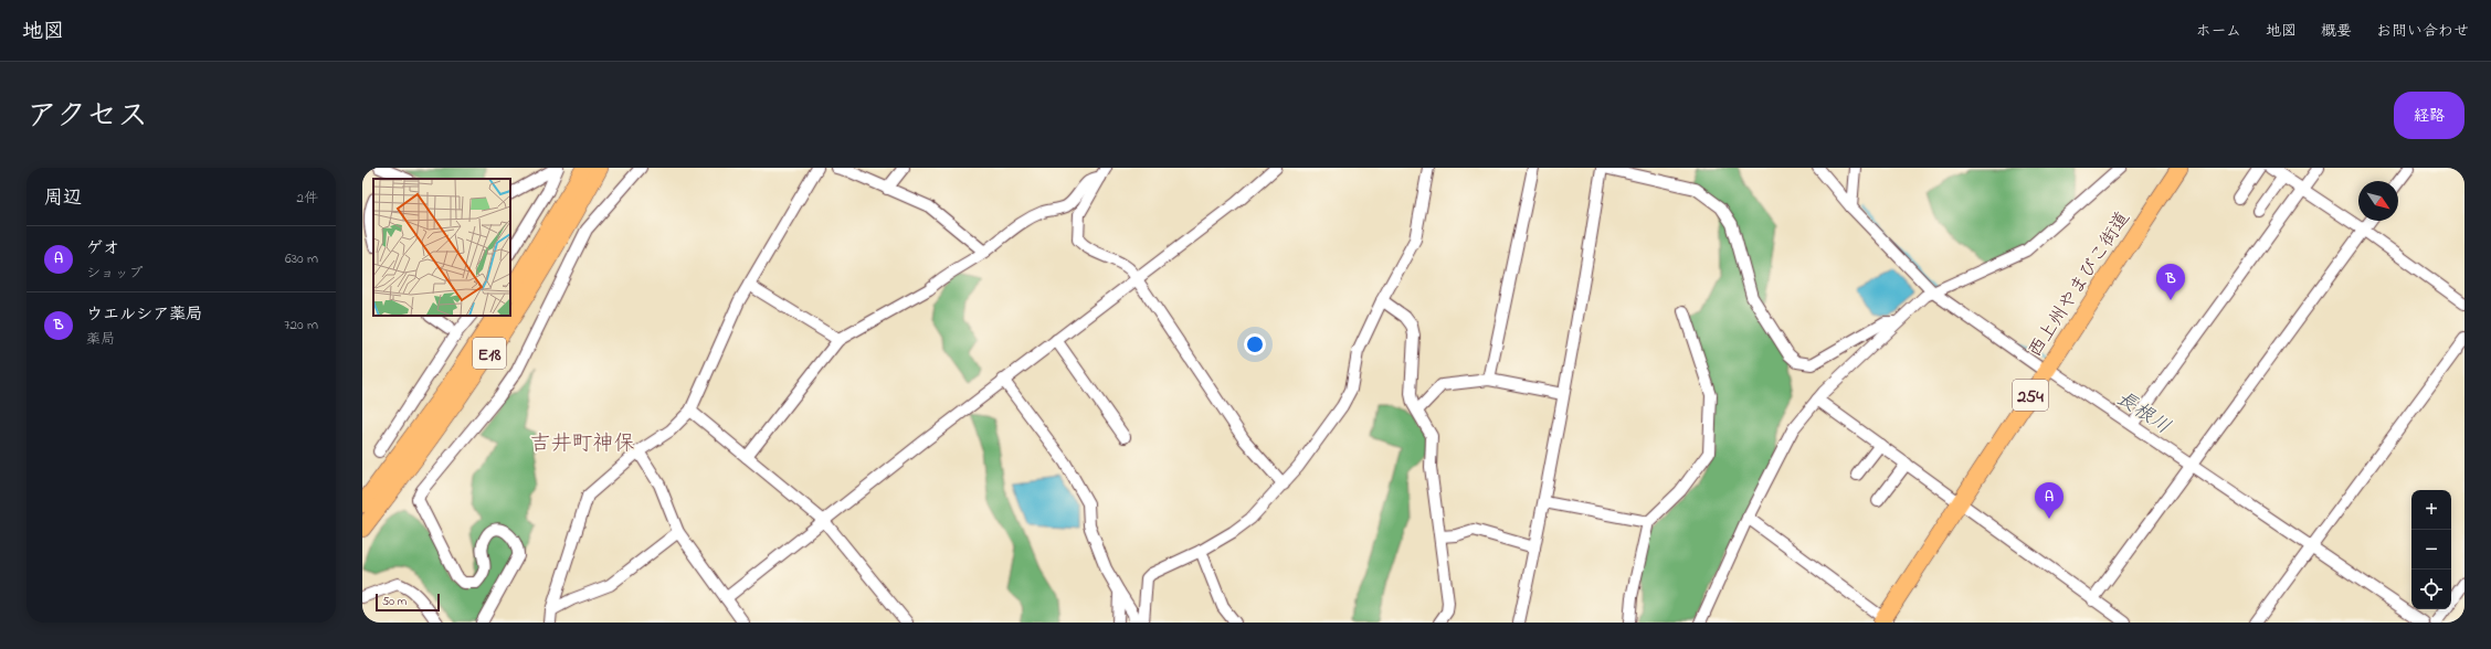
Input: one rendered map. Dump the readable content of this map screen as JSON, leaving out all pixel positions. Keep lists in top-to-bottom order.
{
  "streets": {
    "highway": ["西上州やまびこ街道", "E18", "254"]
  },
  "districts": ["吉井町神保"],
  "water": ["長根川"],
  "scale_bar": "50 m",
  "north": "bottom right",
  "page": {
    "header": "地図",
    "nav": [
      "ホーム",
      "地図",
      "概要",
      "お問い合わせ"
    ],
    "title": "アクセス",
    "buttons": "経路",
    "heading": ["周辺", "2件"],
    "list": [
      {
        "mark": "A",
        "name": "ゲオ",
        "note": "ショップ",
        "value": "630 m"
      },
      {
        "mark": "B",
        "name": "ウエルシア薬局",
        "note": "薬局",
        "value": "720 m"
      }
    ],
    "pins": ["B", "A"],
    "map_buttons": ["+", "−"],
    "scale": "50 m"
  }
}
